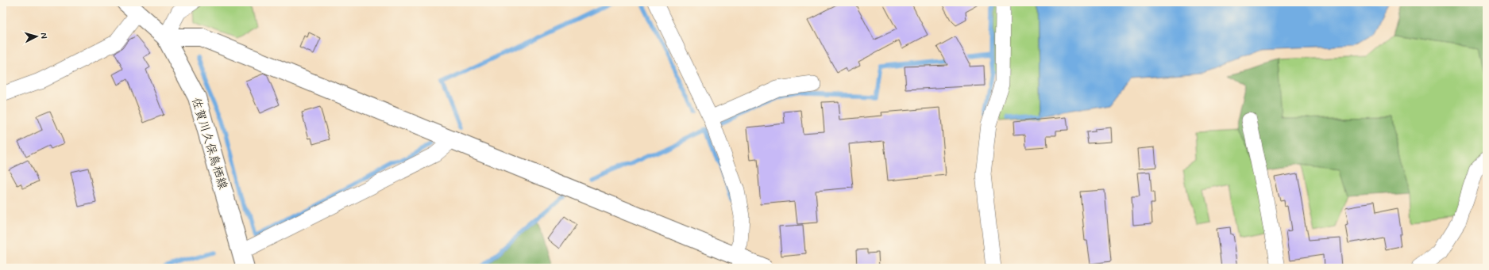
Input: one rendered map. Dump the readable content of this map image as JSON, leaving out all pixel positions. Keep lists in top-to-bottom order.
{
  "streets": {
    "street": ["佐賀川久保鳥栖線"]
  },
  "north": "right"
}
